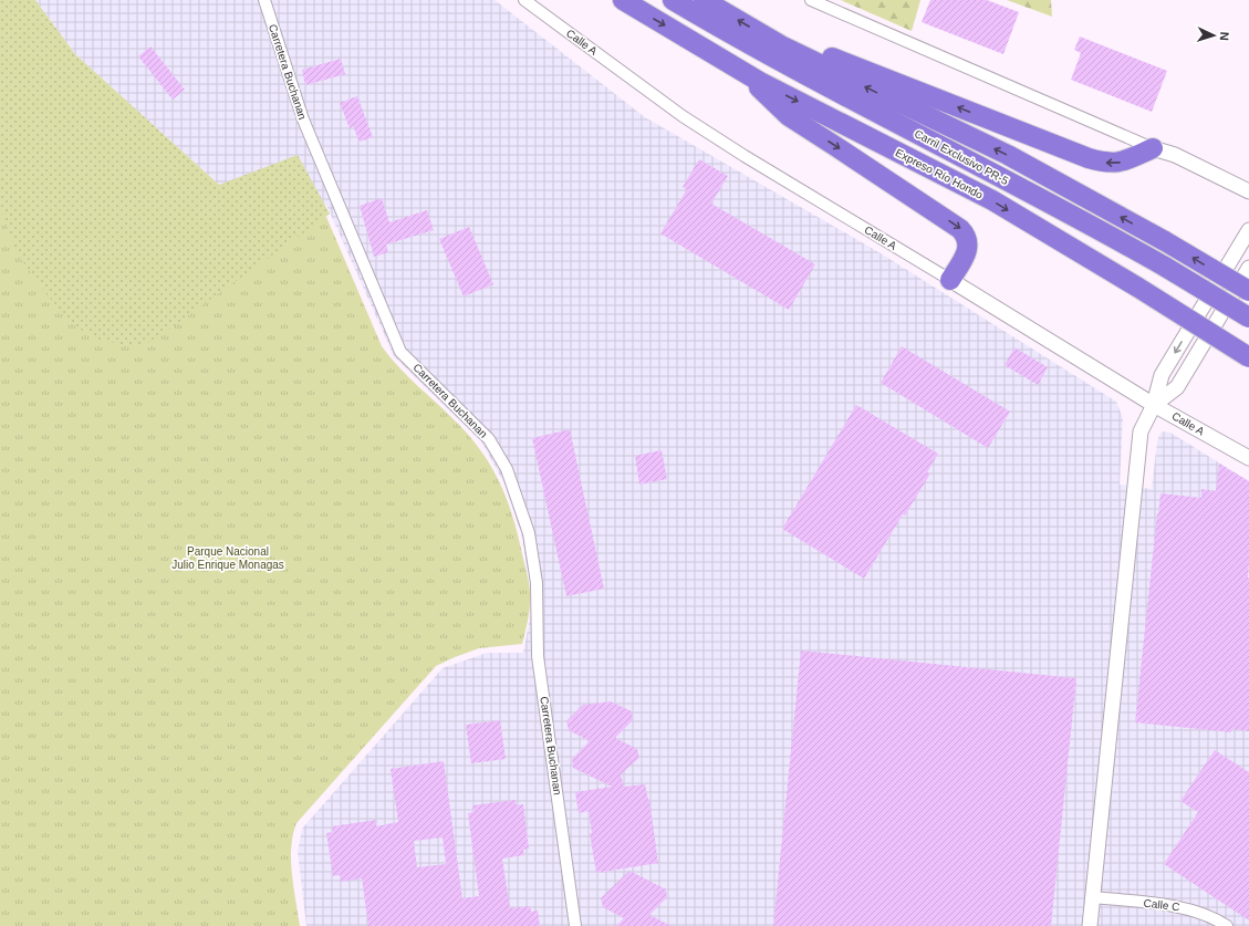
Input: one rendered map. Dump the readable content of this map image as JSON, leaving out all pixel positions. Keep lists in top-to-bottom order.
{
  "streets": {
    "highway": ["Carril Exclusivo PR-5", "Expreso Río Hondo"],
    "street": ["Calle A", "Carretera Buchanan", "Calle C"]
  },
  "parks": ["Parque Nacional Julio Enrique Monagas"],
  "north": "right"
}
